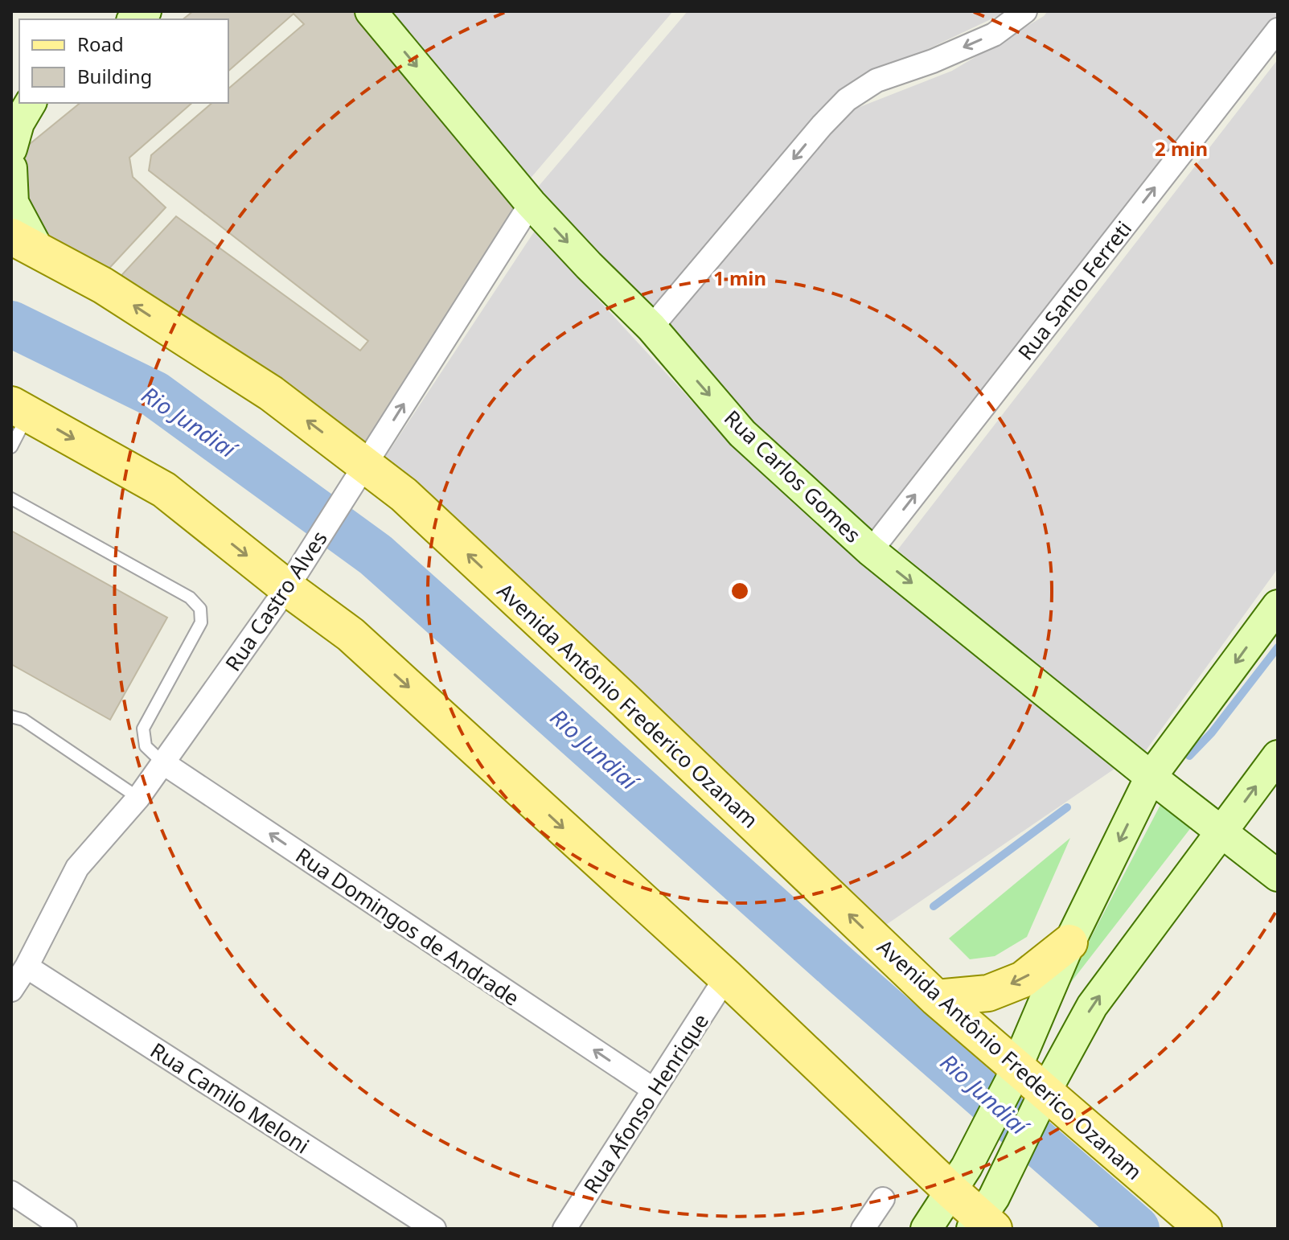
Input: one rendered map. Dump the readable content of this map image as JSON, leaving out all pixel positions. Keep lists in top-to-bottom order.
{
  "streets": {
    "main road": ["Rua Carlos Gomes", "Avenida Antônio Frederico Ozanam"],
    "street": [
      "Rua Santo Ferreti",
      "Rua Castro Alves",
      "Rua Domingos de Andrade",
      "Rua Camilo Meloni",
      "Rua Afonso Henrique"
    ]
  },
  "crossings": [
    ["Rua Santo Ferreti", "Rua Carlos Gomes"],
    ["Rua Carlos Gomes", "Rua Castro Alves"],
    ["Rua Castro Alves", "Avenida Antônio Frederico Ozanam"],
    ["Rua Castro Alves", "Rua Domingos de Andrade"],
    ["Rua Castro Alves", "Rua Camilo Meloni"],
    ["Rua Domingos de Andrade", "Rua Afonso Henrique"]
  ],
  "one_way": ["Rua Santo Ferreti", "Rua Carlos Gomes", "Rua Domingos de Andrade"],
  "water": ["Rio Jundiaí"],
  "legend": ["Road", "Building"],
  "rings": ["2 min", "1 min"]
}
